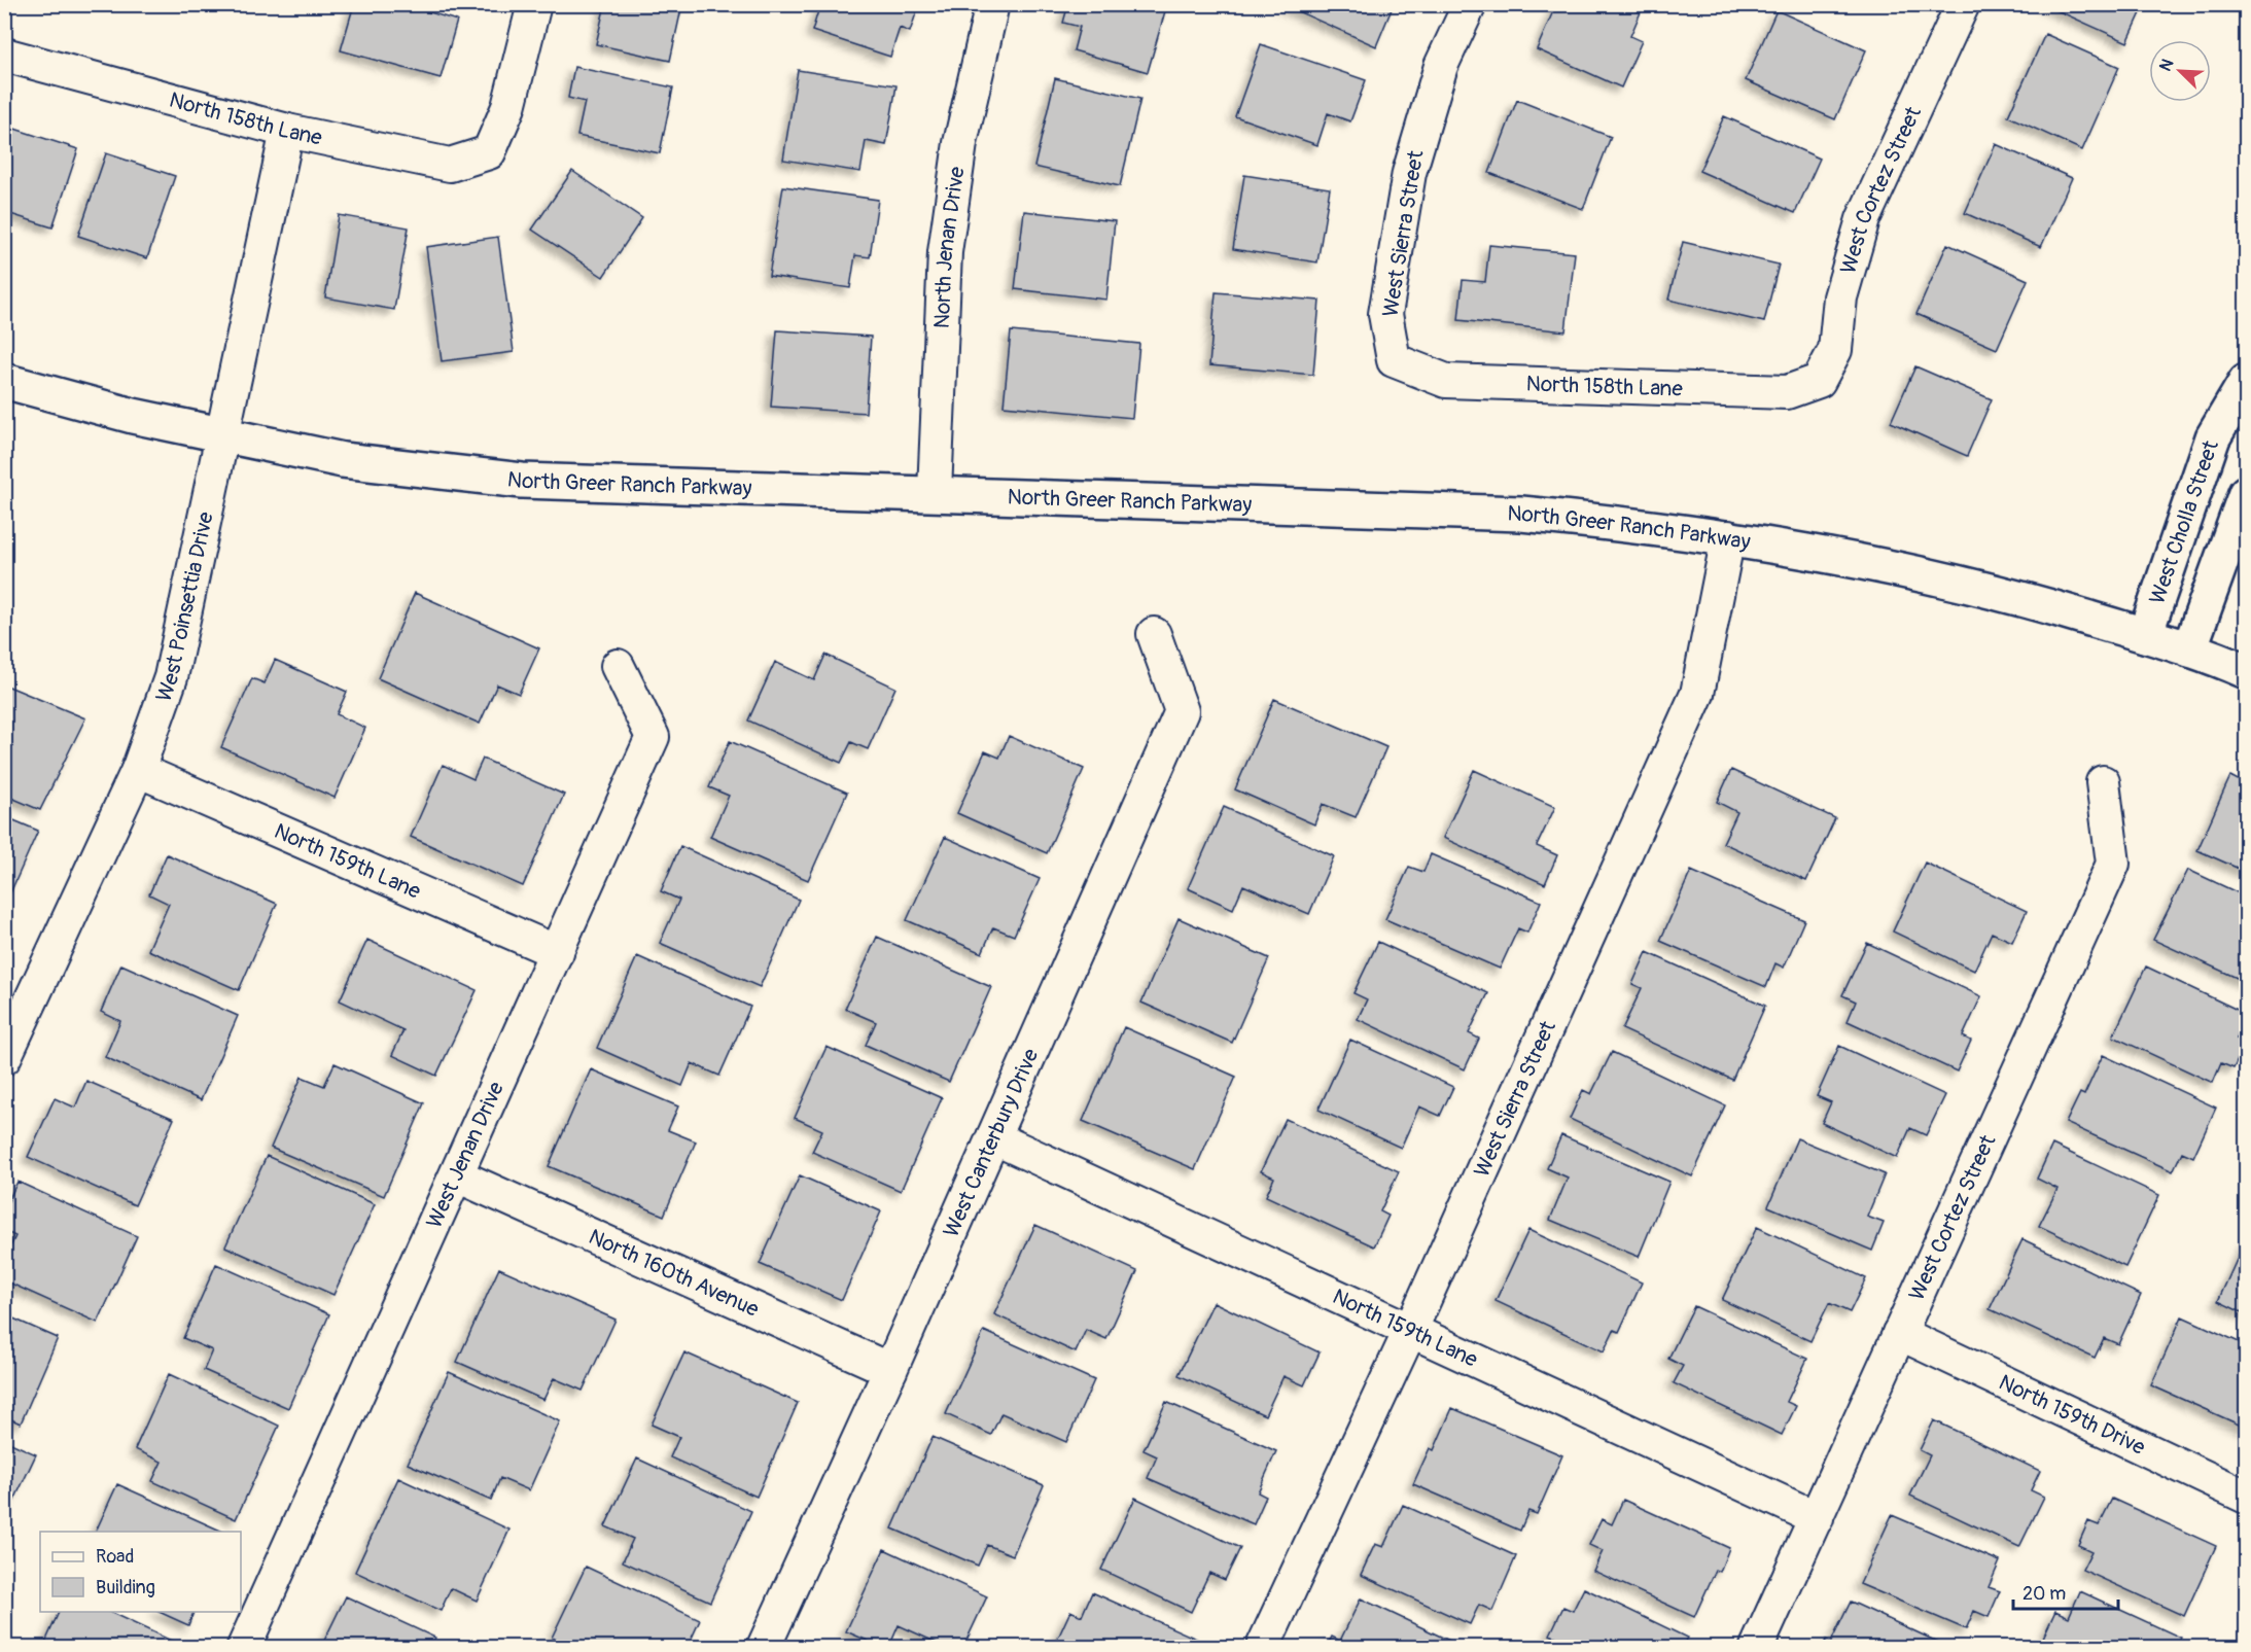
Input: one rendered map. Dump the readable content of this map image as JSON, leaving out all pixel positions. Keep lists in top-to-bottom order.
{
  "streets": {
    "street": [
      "North 158th Lane",
      "West Cortez Street",
      "West Sierra Street",
      "North Jenan Drive",
      "North Greer Ranch Parkway",
      "West Cholla Street",
      "West Poinsettia Drive",
      "North 159th Lane",
      "West Canterbury Drive",
      "West Jenan Drive",
      "North 160th Avenue",
      "North 159th Drive"
    ]
  },
  "crossings": [
    ["North 158th Lane", "West Cortez Street"],
    ["North 158th Lane", "West Sierra Street"],
    ["North 158th Lane", "West Poinsettia Drive"],
    ["West Cortez Street", "North 159th Lane"],
    ["West Cortez Street", "North 159th Drive"],
    ["West Sierra Street", "North Greer Ranch Parkway"],
    ["West Sierra Street", "North 159th Lane"],
    ["North Jenan Drive", "North Greer Ranch Parkway"],
    ["North Greer Ranch Parkway", "West Cholla Street"],
    ["North Greer Ranch Parkway", "West Poinsettia Drive"],
    ["West Poinsettia Drive", "North 159th Lane"],
    ["North 159th Lane", "West Canterbury Drive"],
    ["North 159th Lane", "West Jenan Drive"],
    ["West Canterbury Drive", "North 160th Avenue"],
    ["West Jenan Drive", "North 160th Avenue"]
  ],
  "legend": ["Road", "Building"],
  "scale_bar": "20 m",
  "north": "top left"
}
